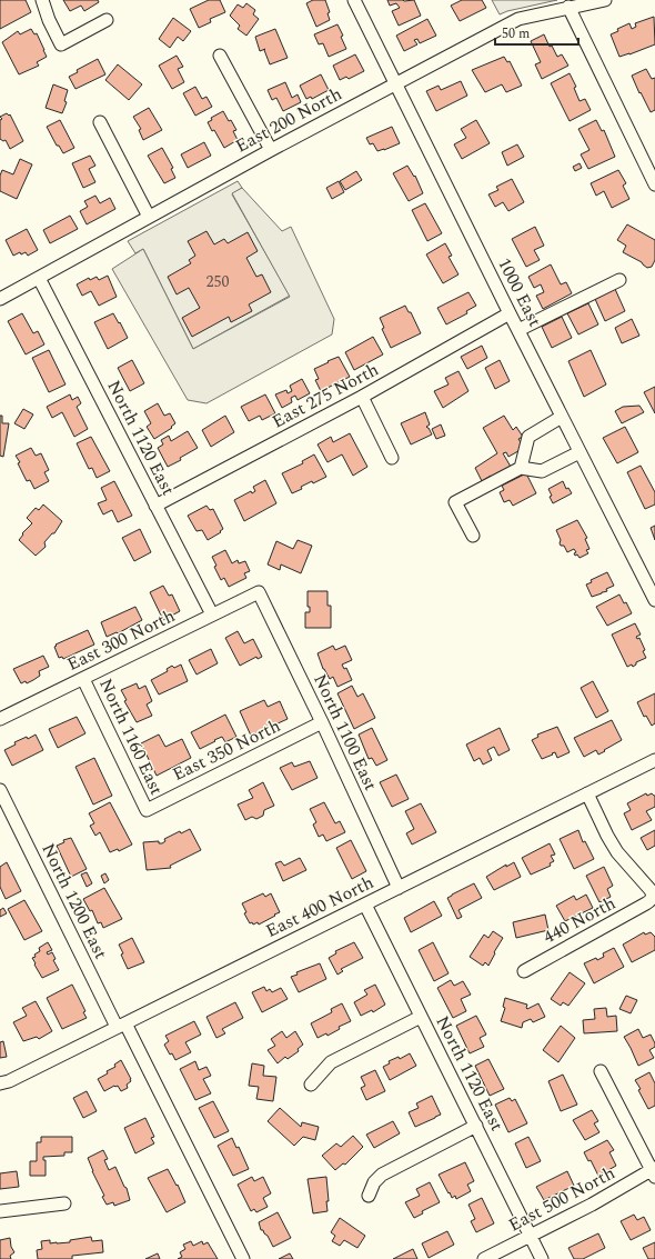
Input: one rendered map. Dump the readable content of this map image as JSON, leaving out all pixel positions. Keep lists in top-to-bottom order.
{
  "streets": {
    "street": [
      "East 200 North",
      "1000 East",
      "East 275 North",
      "North 1120 East",
      "East 300 North",
      "North 1100 East",
      "North 1160 East",
      "East 350 North",
      "North 1200 East",
      "East 400 North",
      "440 North",
      "East 500 North"
    ]
  },
  "crossings": [
    ["East 200 North", "1000 East"],
    ["East 200 North", "North 1120 East"],
    ["1000 East", "East 275 North"],
    ["East 275 North", "North 1120 East"],
    ["North 1120 East", "East 300 North"],
    ["North 1120 East", "East 400 North"],
    ["North 1120 East", "East 500 North"],
    ["East 300 North", "North 1100 East"],
    ["East 300 North", "North 1160 East"],
    ["North 1100 East", "East 350 North"],
    ["North 1100 East", "East 400 North"],
    ["North 1160 East", "East 350 North"],
    ["North 1200 East", "East 400 North"],
    ["East 400 North", "440 North"]
  ],
  "house_numbers": ["250"],
  "scale_bar": "50 m"
}
